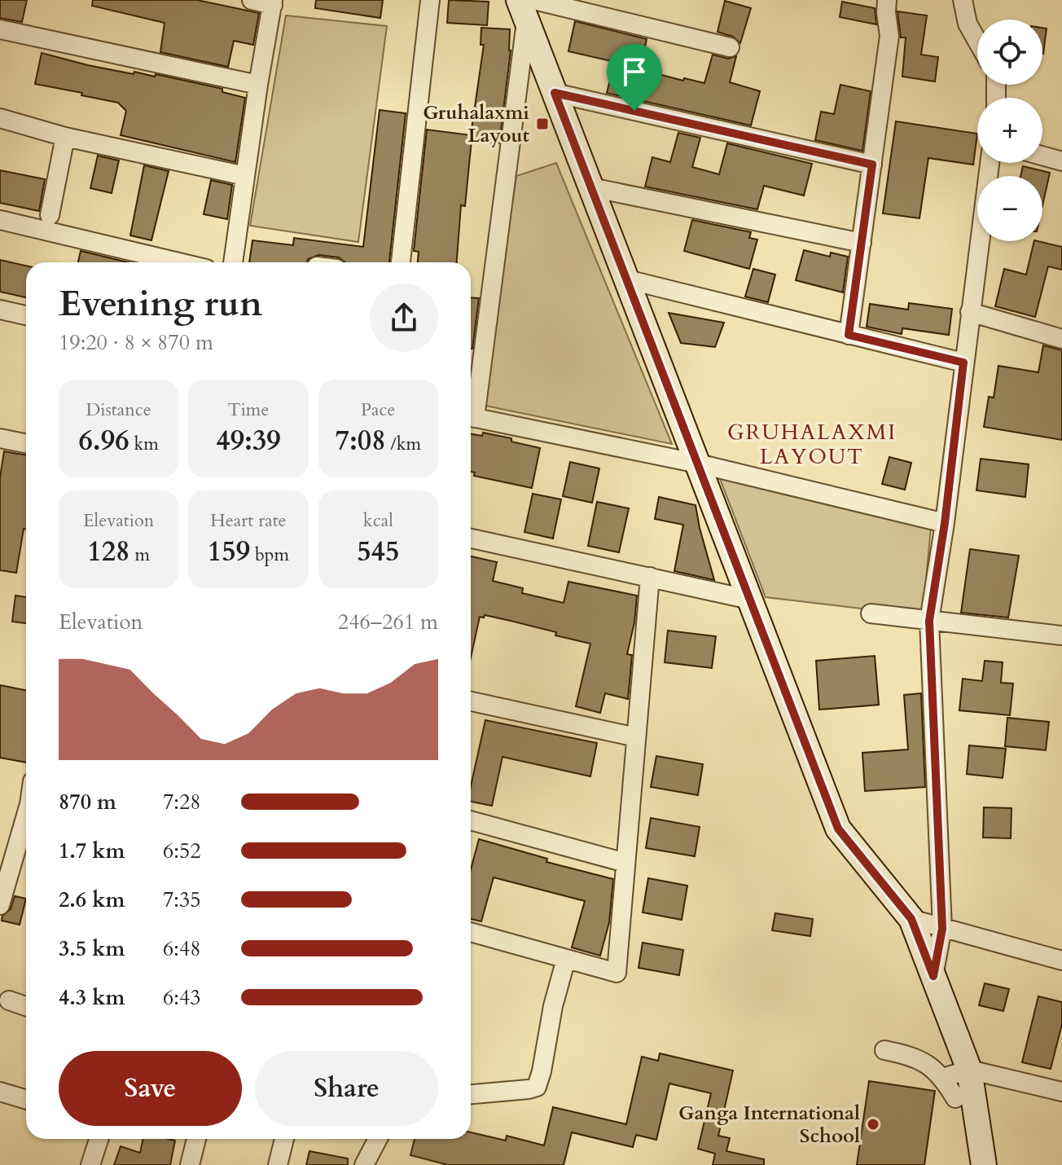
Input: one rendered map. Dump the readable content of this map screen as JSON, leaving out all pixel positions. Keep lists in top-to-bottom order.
{
  "districts": ["GRUHALAXMI LAYOUT"],
  "places": {
    "transit": ["Gruhalaxmi Layout"],
    "other": ["Ganga International School"]
  },
  "page": {
    "map_buttons": ["+", "−"],
    "heading": ["Evening run", "19:20 · 8 × 870 m"],
    "stats": [
      ["Distance", "6.96 km"],
      ["Time", "49:39"],
      ["Pace", "7:08 /km"],
      ["Elevation", "128 m"],
      ["Heart rate", "159 bpm"],
      ["kcal", "545"]
    ],
    "chart": ["Elevation", "246–261 m"],
    "list": [
      {
        "name": "870 m",
        "note": "7:28"
      },
      {
        "name": "1.7 km",
        "note": "6:52"
      },
      {
        "name": "2.6 km",
        "note": "7:35"
      },
      {
        "name": "3.5 km",
        "note": "6:48"
      },
      {
        "name": "4.3 km",
        "note": "6:43"
      }
    ],
    "buttons": ["Save", "Share"]
  }
}
